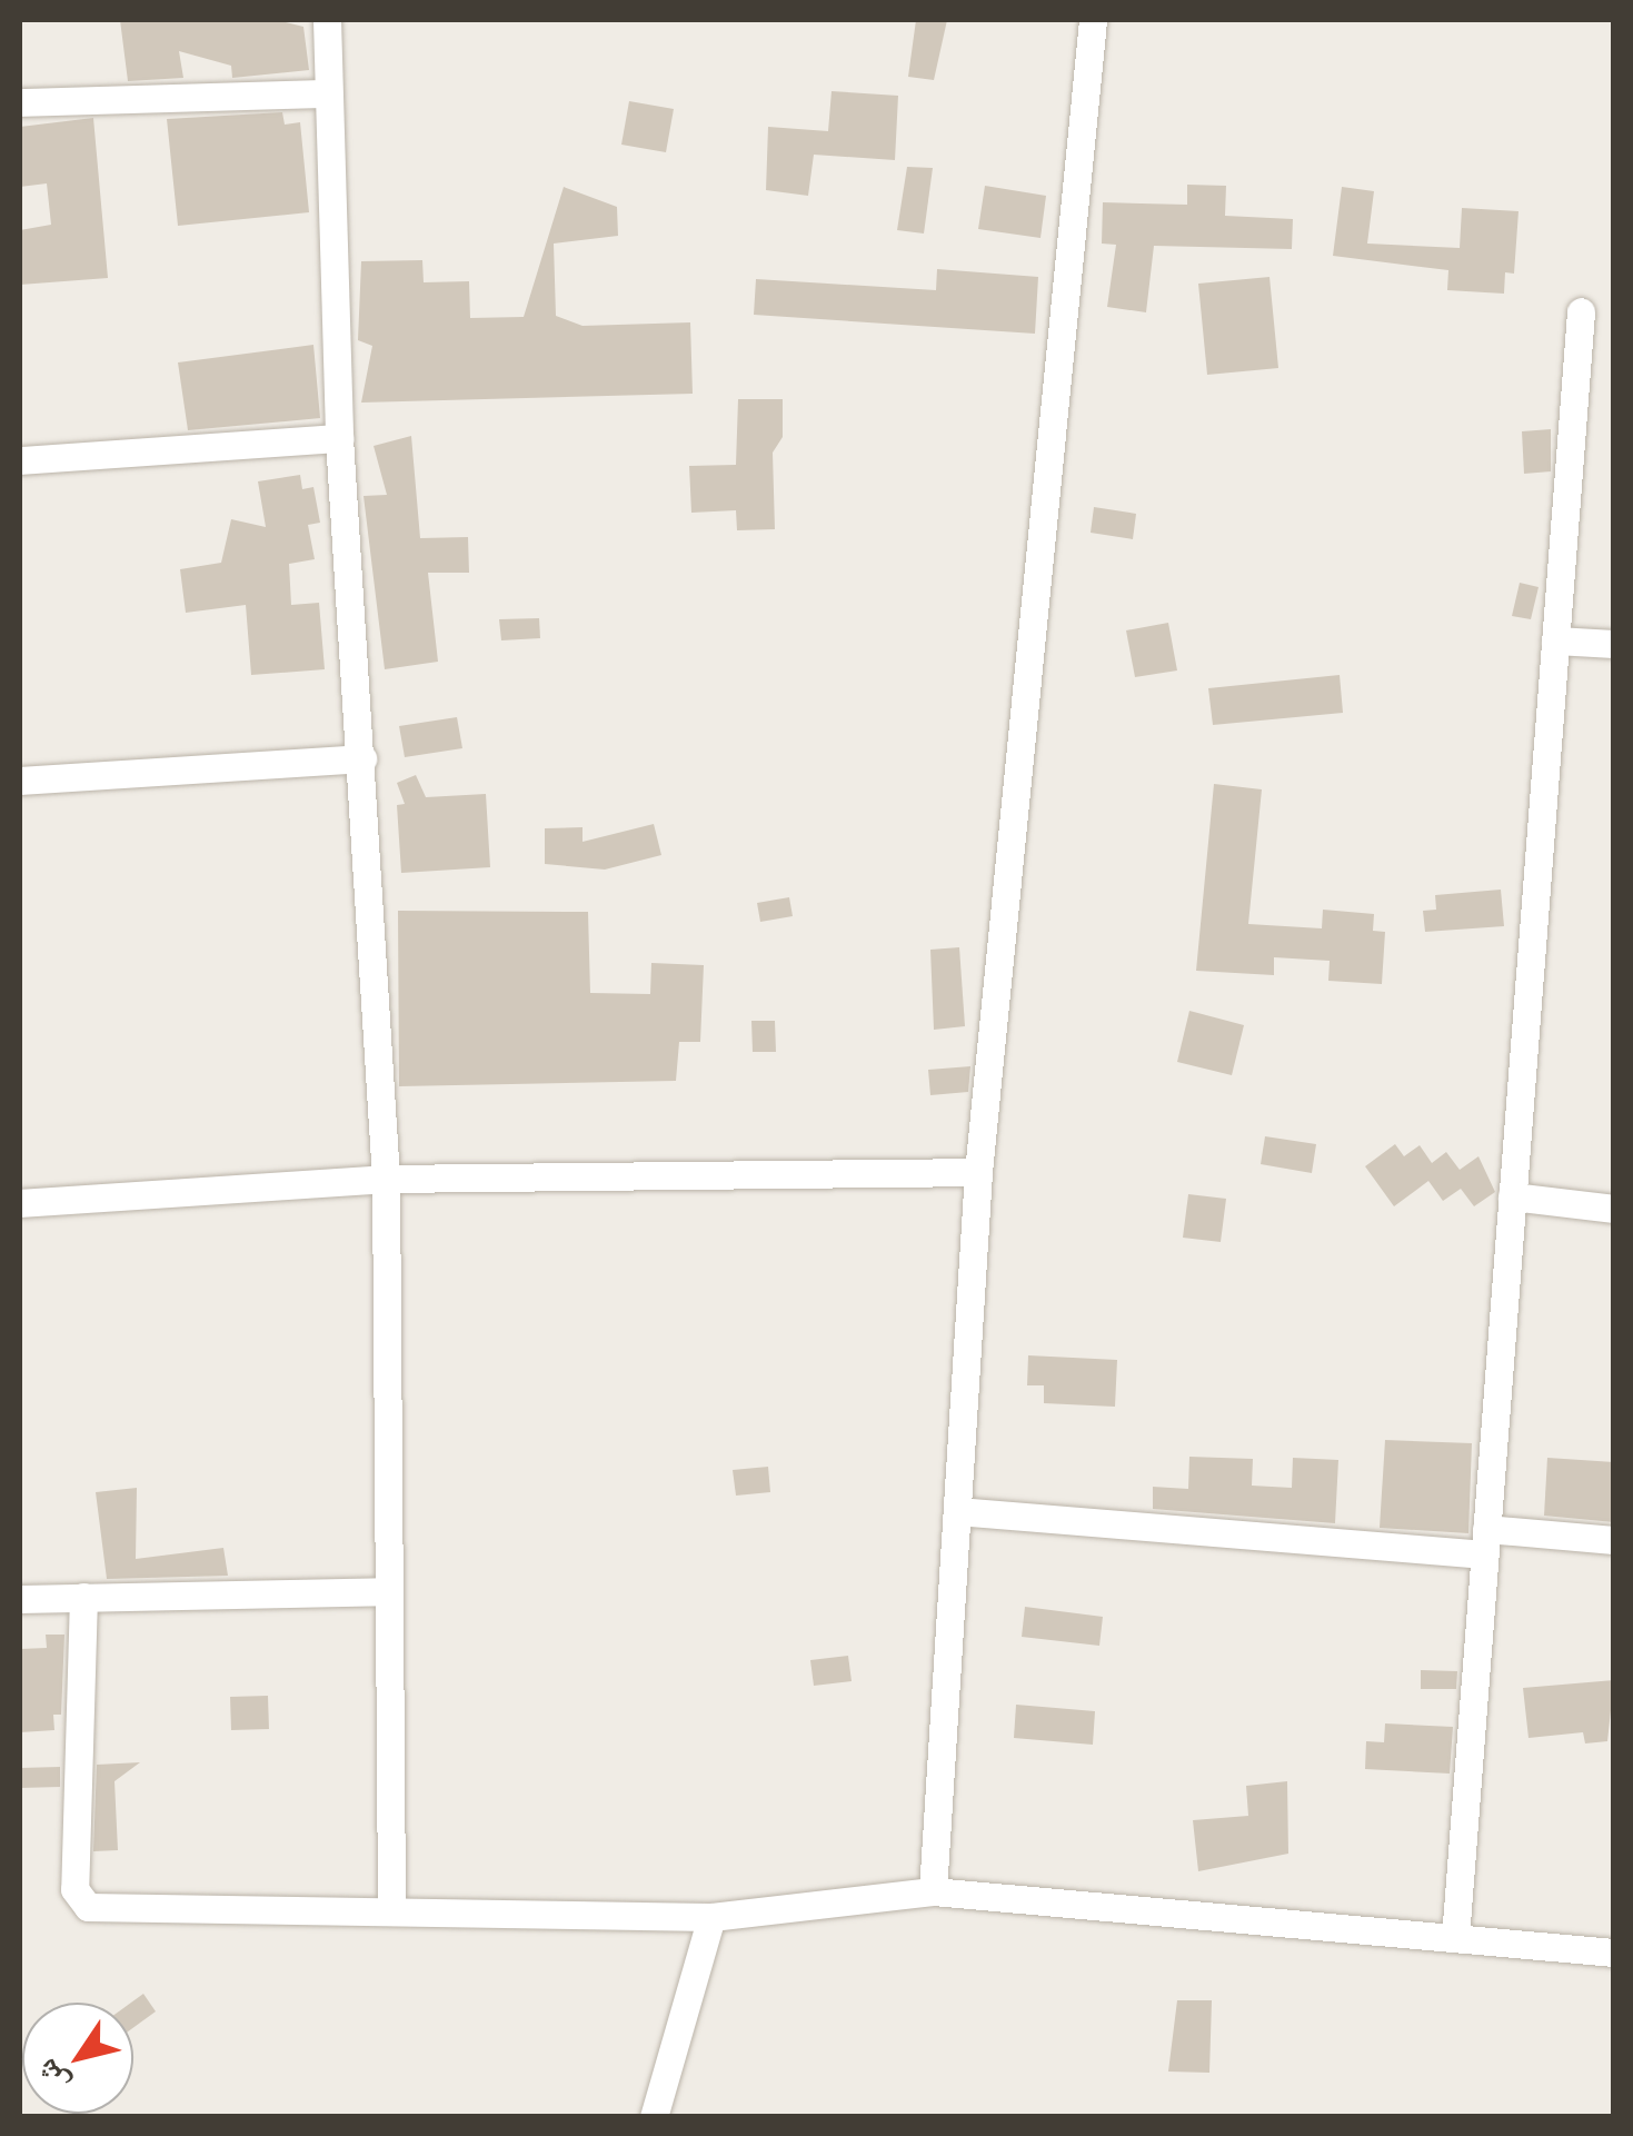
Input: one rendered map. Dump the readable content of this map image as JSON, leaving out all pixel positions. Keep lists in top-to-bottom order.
{
  "north": "bottom left"
}
